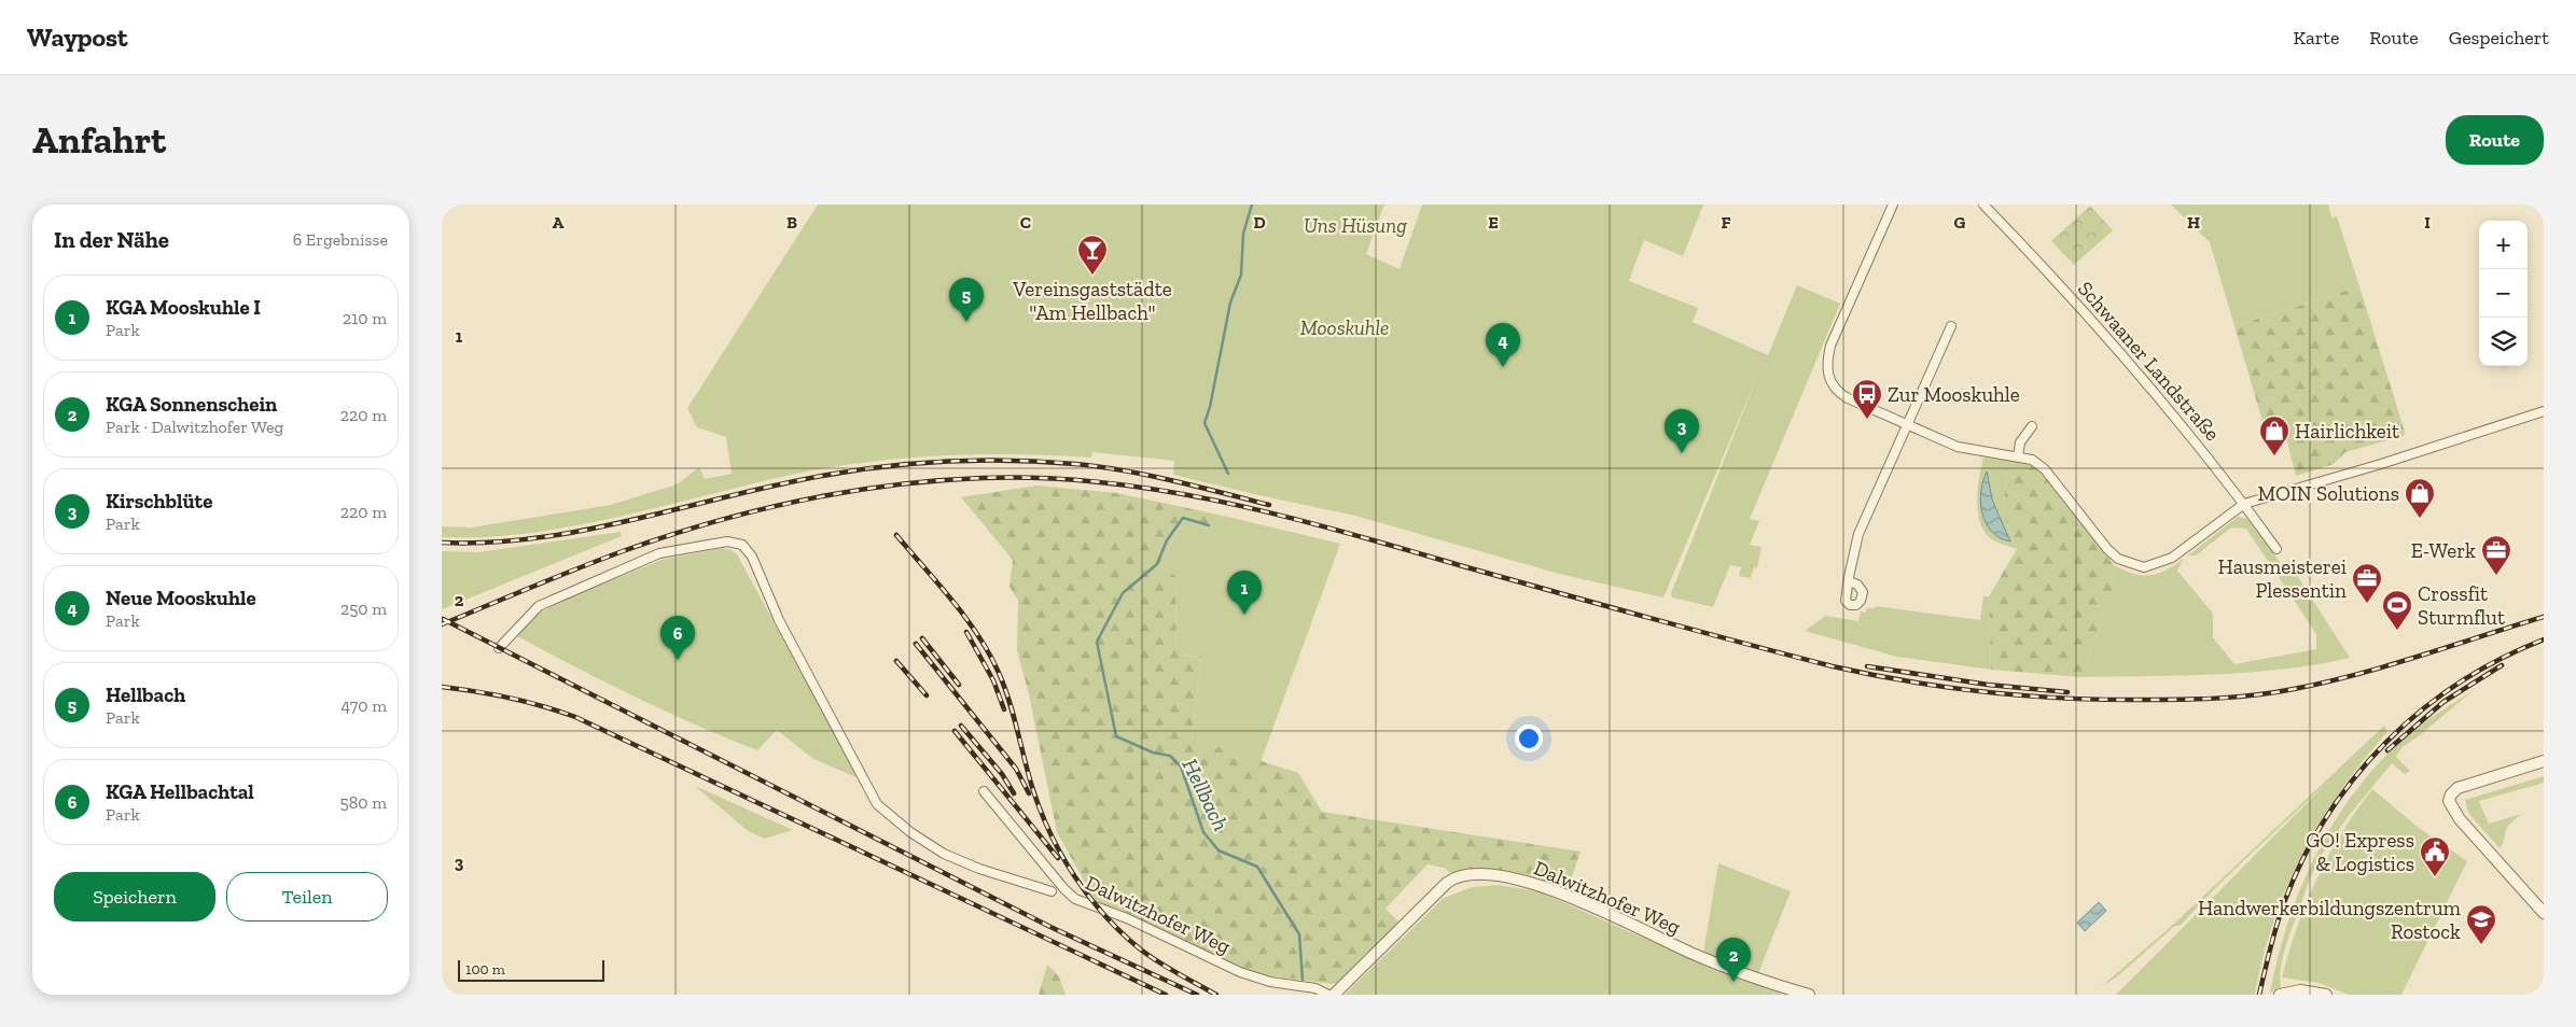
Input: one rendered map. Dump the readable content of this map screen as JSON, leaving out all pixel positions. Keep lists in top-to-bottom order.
{
  "streets": {
    "street": ["Schwaaner Landstraße", "Dalwitzhofer Weg"]
  },
  "water": ["Hellbach"],
  "parks": ["Uns Hüsung", "Mooskuhle"],
  "places": {
    "bar": ["Vereinsgaststädte \"Am Hellbach\""],
    "bus stop": ["Zur Mooskuhle"],
    "shop": ["Hairlichkeit", "MOIN Solutions"],
    "office": ["E-Werk", "Hausmeisterei Plessentin"],
    "sports": ["Crossfit Sturmflut"],
    "public building": ["GO! Express & Logistics"],
    "school or university": ["Handwerkerbildungszentrum Rostock"]
  },
  "scale_bar": "100 m",
  "page": {
    "header": "Waypost",
    "nav": ["Karte", "Route", "Gespeichert"],
    "buttons": [
      "Route",
      ["Speichern", "Teilen"]
    ],
    "title": "Anfahrt",
    "heading": ["In der Nähe", "6 Ergebnisse"],
    "map_buttons": ["+", "−"],
    "list": [
      {
        "mark": "1",
        "name": "KGA Mooskuhle I",
        "note": "Park",
        "value": "210 m"
      },
      {
        "mark": "2",
        "name": "KGA Sonnenschein",
        "note": "Park · Dalwitzhofer Weg",
        "value": "220 m"
      },
      {
        "mark": "3",
        "name": "Kirschblüte",
        "note": "Park",
        "value": "220 m"
      },
      {
        "mark": "4",
        "name": "Neue Mooskuhle",
        "note": "Park",
        "value": "250 m"
      },
      {
        "mark": "5",
        "name": "Hellbach",
        "note": "Park",
        "value": "470 m"
      },
      {
        "mark": "6",
        "name": "KGA Hellbachtal",
        "note": "Park",
        "value": "580 m"
      }
    ],
    "pins": [
      "5",
      "4",
      "3",
      "1",
      "6",
      "2"
    ],
    "scale": "100 m"
  },
  "grid": {
    "columns": [
      "A",
      "B",
      "C",
      "D",
      "E",
      "F",
      "G",
      "H",
      "I"
    ],
    "rows": ["1", "2", "3"]
  }
}
